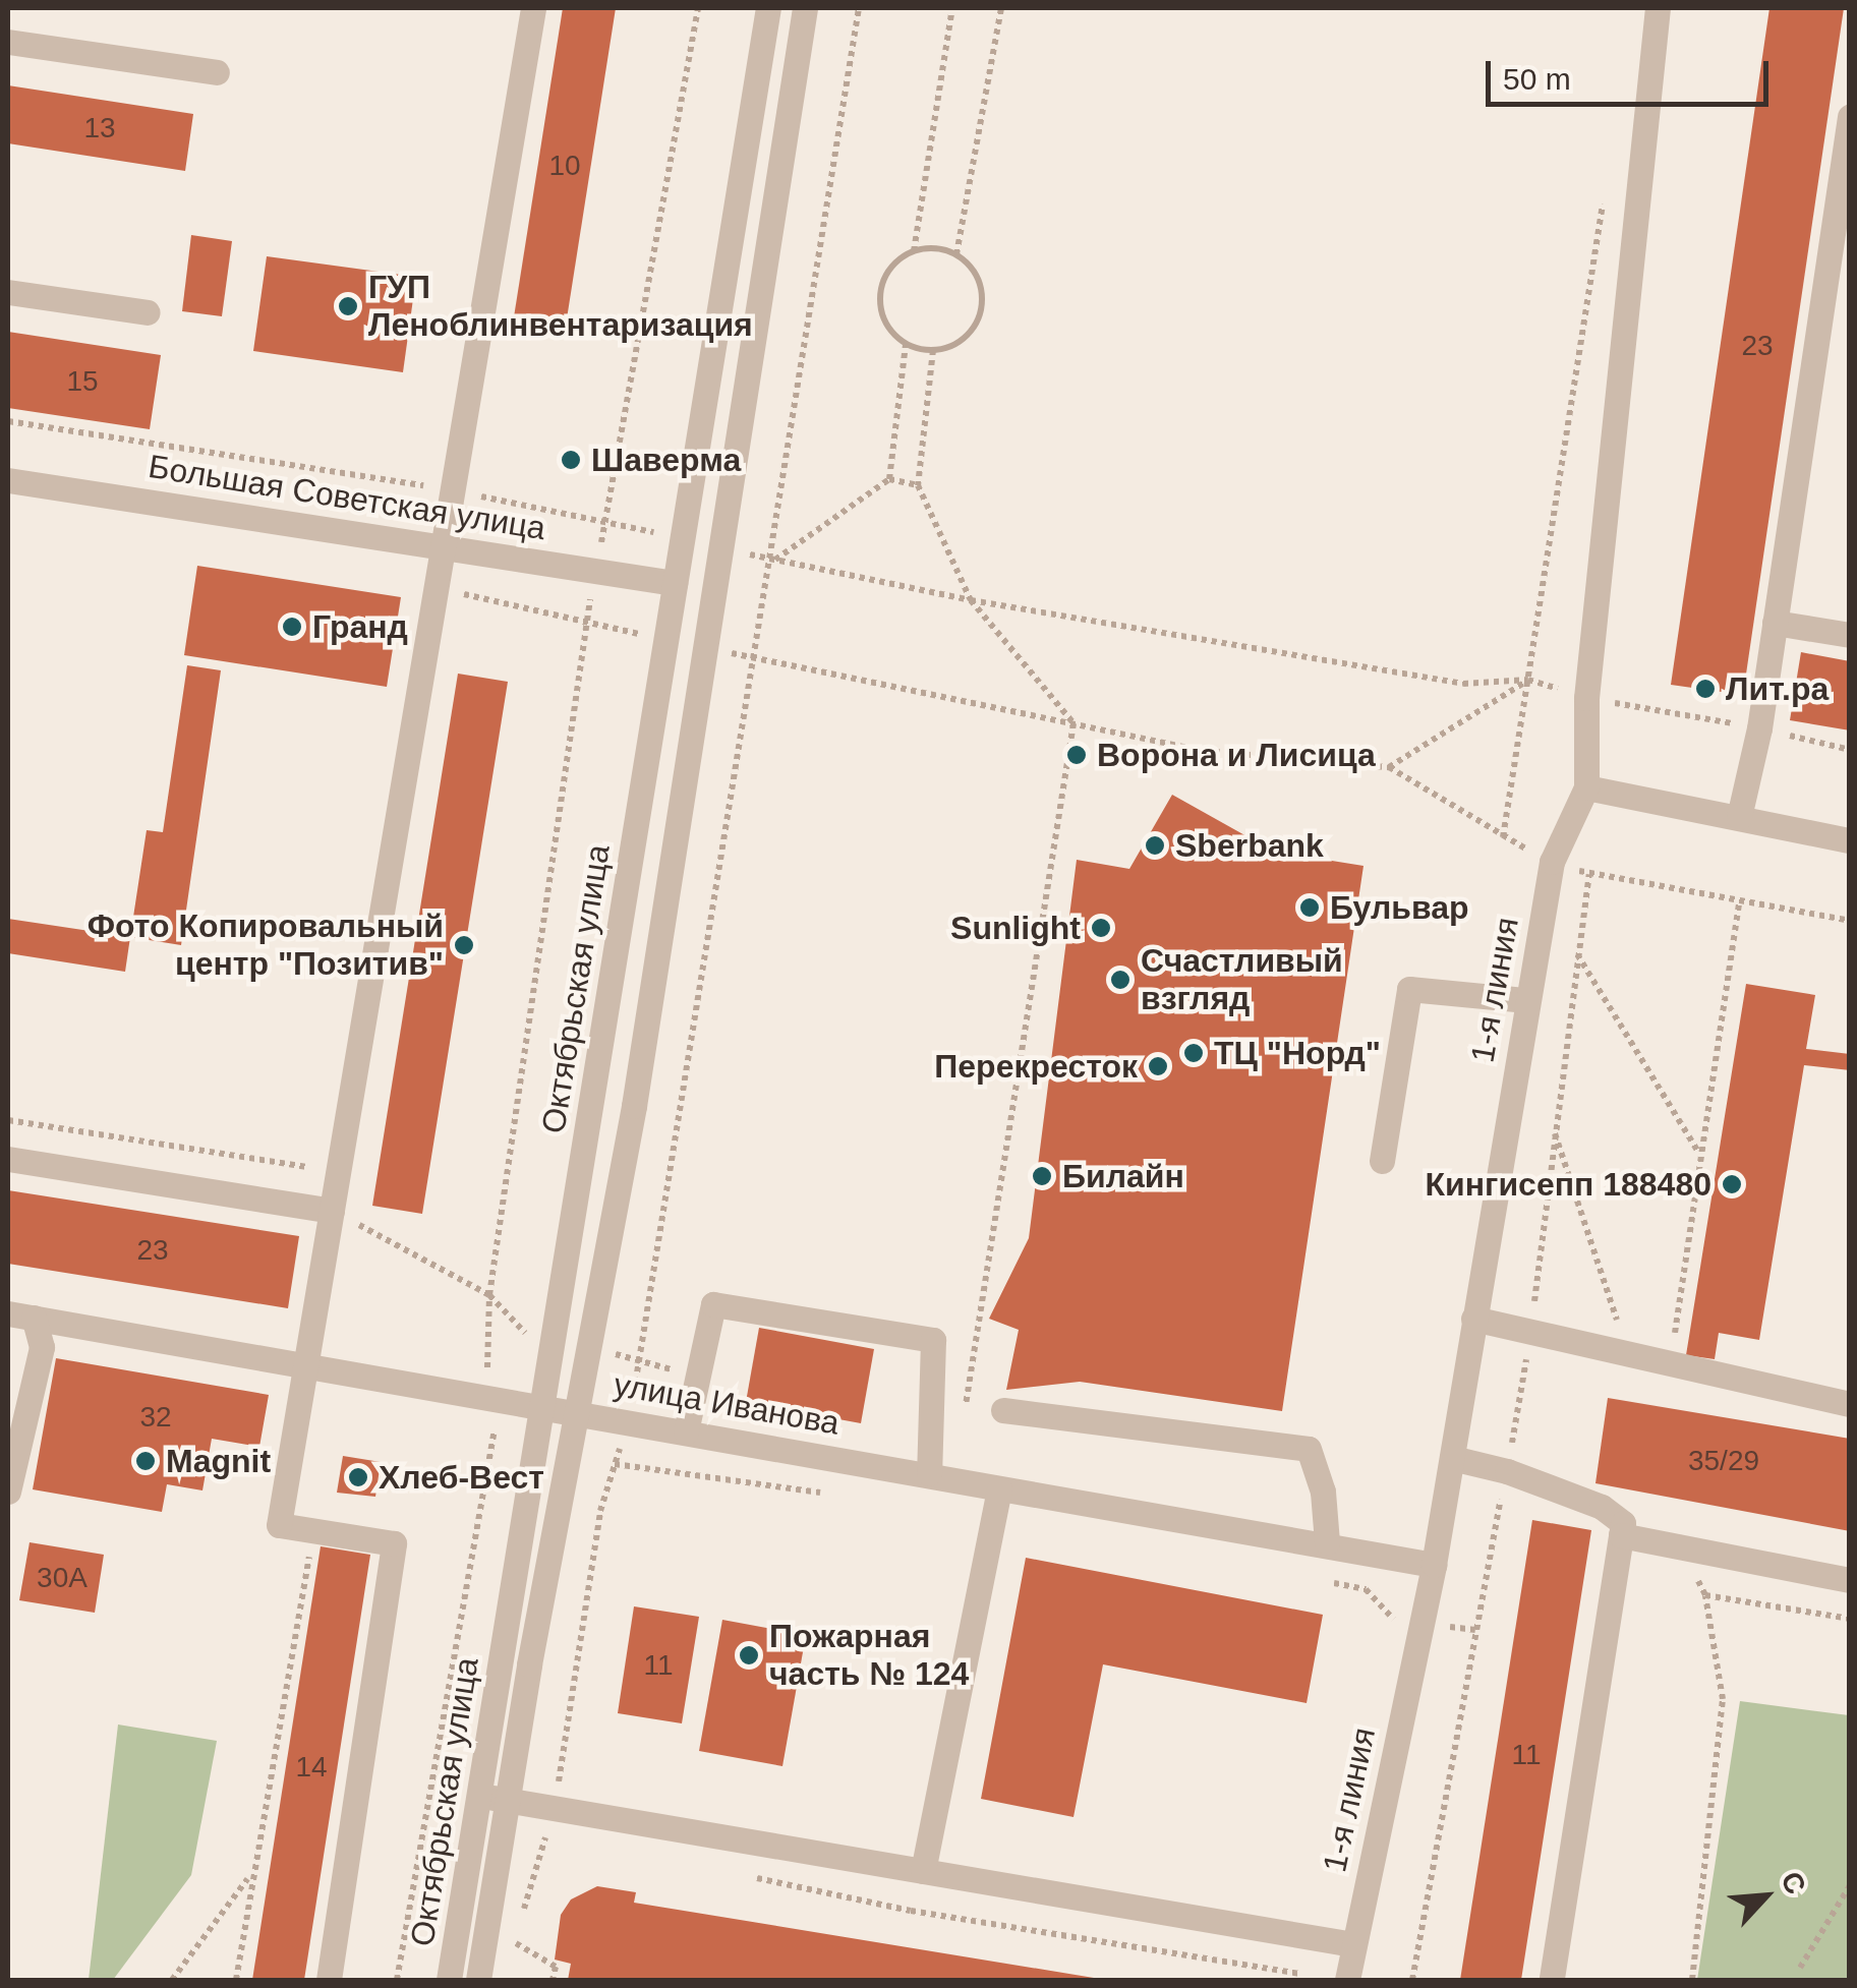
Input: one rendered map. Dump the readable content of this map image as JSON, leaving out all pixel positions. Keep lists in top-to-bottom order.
{
  "streets": {
    "street": [
      "Большая Советская улица",
      "Октябрьская улица",
      "1-я линия",
      "улица Иванова"
    ]
  },
  "crossings": [
    ["Большая Советская улица", "Октябрьская улица"],
    ["Октябрьская улица", "улица Иванова"],
    ["1-я линия", "улица Иванова"]
  ],
  "places": [
    "ГУП Леноблинвентаризация",
    "Шаверма",
    "Гранд",
    "Лит.ра",
    "Ворона и Лисица",
    "Sberbank",
    "Бульвар",
    "Sunlight",
    "Фото Копировальный центр \"Позитив\"",
    "Счастливый взгляд",
    "ТЦ \"Норд\"",
    "Перекресток",
    "Билайн",
    "Кингисепп 188480",
    "Magnit",
    "Хлеб-Вест",
    "Пожарная часть № 124"
  ],
  "house_numbers": [
    "13",
    "10",
    "23",
    "15",
    "23",
    "32",
    "35/29",
    "30А",
    "11",
    "11",
    "14"
  ],
  "scale_bar": "50 m",
  "north": "top right"
}
